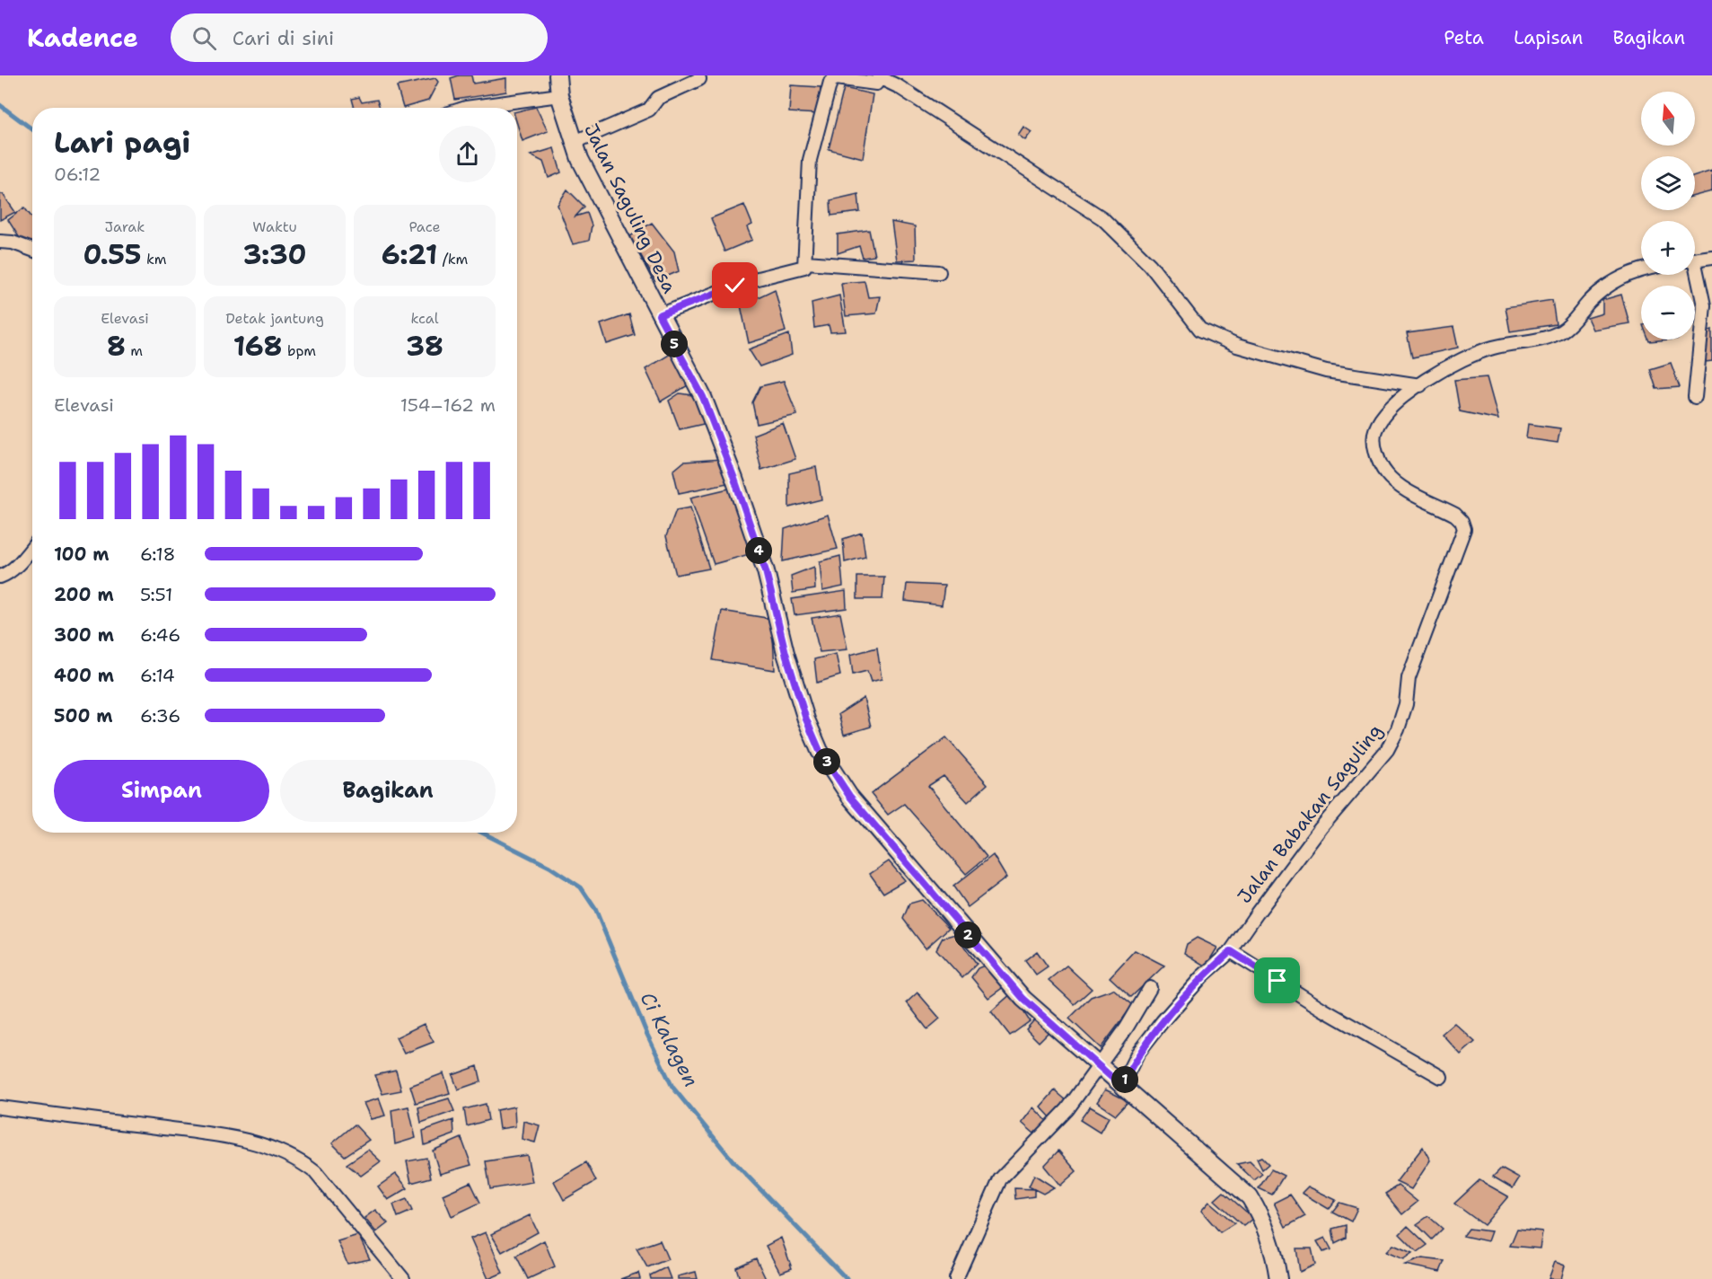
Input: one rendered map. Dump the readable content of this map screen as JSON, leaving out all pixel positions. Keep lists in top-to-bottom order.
{
  "streets": {
    "street": ["Jalan Saguling Desa", "Jalan Babakan Saguling"]
  },
  "crossings": [
    ["Jalan Saguling Desa", "Jalan Babakan Saguling"]
  ],
  "water": ["Ci Kalagen"],
  "north": "top",
  "page": {
    "header": "Kadence",
    "search": "Cari di sini",
    "nav": ["Peta", "Lapisan", "Bagikan"],
    "map_buttons": ["+", "−"],
    "heading": ["Lari pagi", "06:12"],
    "stats": [
      ["Jarak", "0.55 km"],
      ["Waktu", "3:30"],
      ["Pace", "6:21 /km"],
      ["Elevasi", "8 m"],
      ["Detak jantung", "168 bpm"],
      ["kcal", "38"]
    ],
    "pins": [
      "5",
      "4",
      "3",
      "2",
      "1"
    ],
    "chart": ["Elevasi", "154–162 m"],
    "list": [
      {
        "name": "100 m",
        "note": "6:18"
      },
      {
        "name": "200 m",
        "note": "5:51"
      },
      {
        "name": "300 m",
        "note": "6:46"
      },
      {
        "name": "400 m",
        "note": "6:14"
      },
      {
        "name": "500 m",
        "note": "6:36"
      }
    ],
    "buttons": ["Simpan", "Bagikan"]
  }
}
